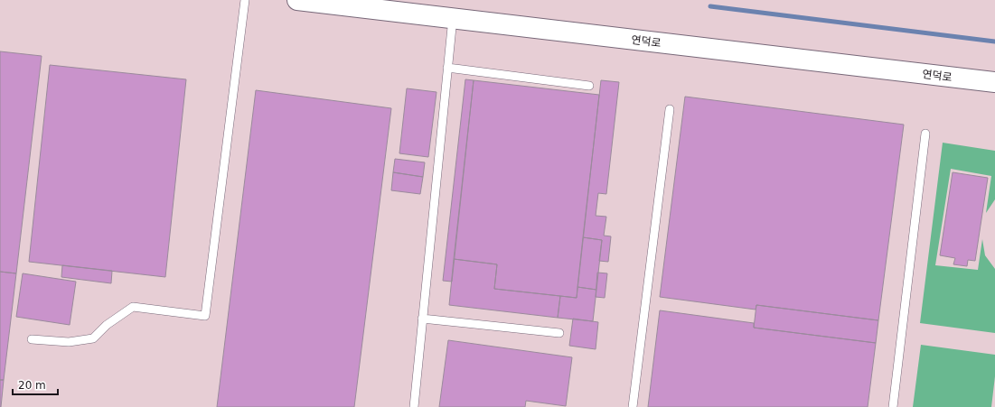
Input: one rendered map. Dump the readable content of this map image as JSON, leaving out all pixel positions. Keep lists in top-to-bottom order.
{
  "streets": {
    "street": ["연덕로"]
  },
  "scale_bar": "20 m"
}
